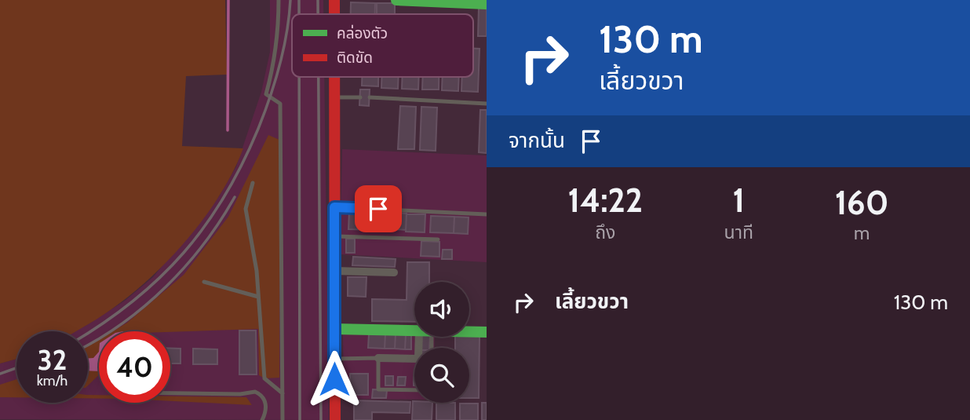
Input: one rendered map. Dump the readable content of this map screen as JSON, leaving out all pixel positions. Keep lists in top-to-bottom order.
{
  "legend": ["คล่องตัว", "ติดขัด"],
  "page": {
    "turn": ["130 m", "เลี้ยวขวา"],
    "then": "จากนั้น",
    "eta": [
      "14:22",
      "ถึง",
      "1",
      "นาที",
      "160",
      "m"
    ],
    "list": [
      {
        "name": "เลี้ยวขวา",
        "value": "130 m"
      }
    ],
    "speed": "32 km/h",
    "limit": "40"
  }
}
